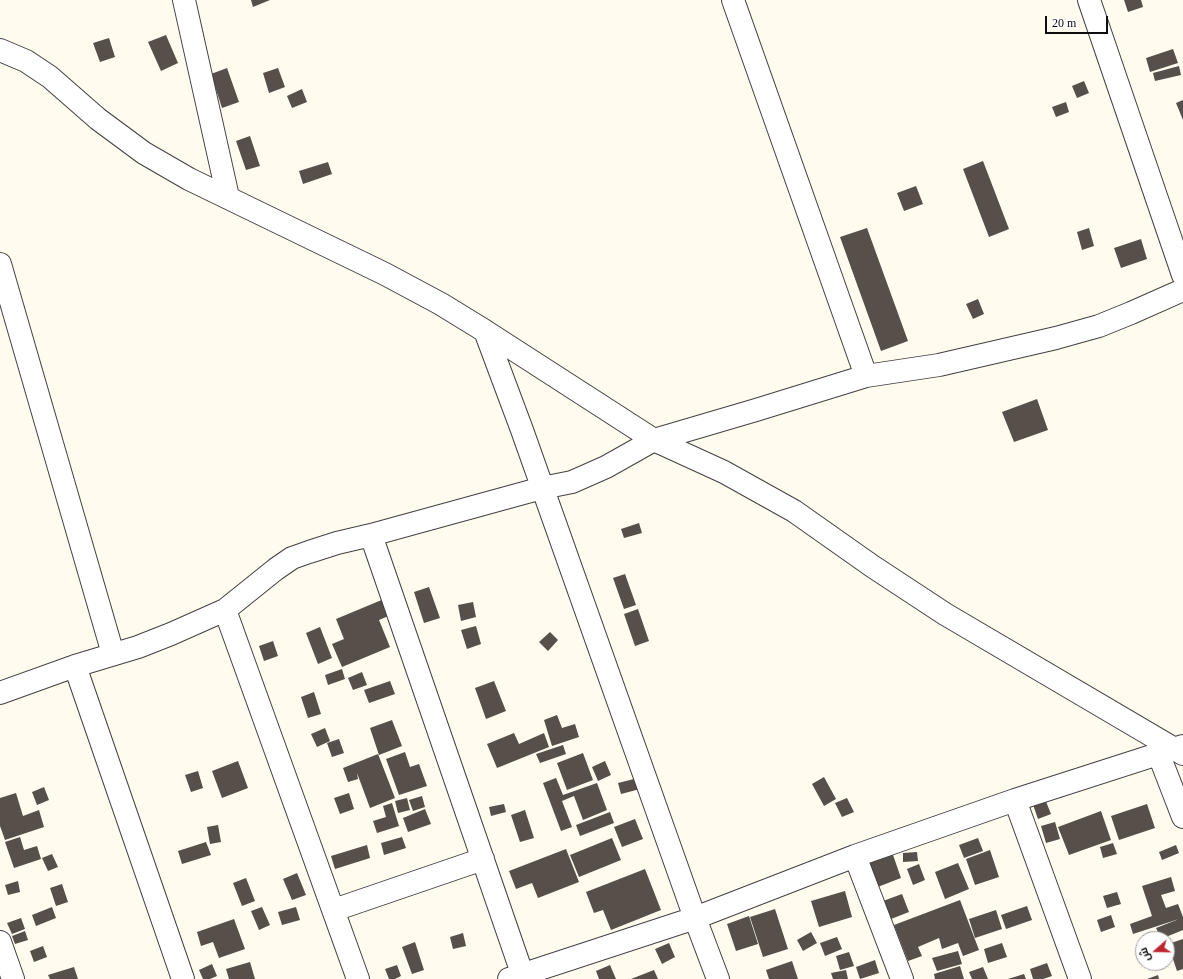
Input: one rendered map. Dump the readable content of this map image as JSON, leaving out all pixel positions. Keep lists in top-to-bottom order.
{
  "scale_bar": "20 m",
  "north": "left"
}
